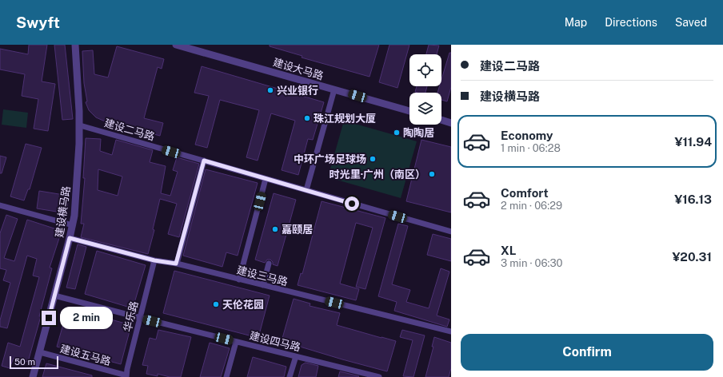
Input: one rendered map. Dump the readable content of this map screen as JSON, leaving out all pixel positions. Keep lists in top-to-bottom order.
{
  "streets": {
    "street": [
      "建设大马路",
      "建设二马路",
      "建设横马路",
      "建设三马路",
      "华乐路",
      "建设四马路",
      "建设五马路"
    ]
  },
  "crossings": [
    ["建设二马路", "建设横马路"],
    ["建设横马路", "建设三马路"],
    ["建设横马路", "建设四马路"],
    ["建设横马路", "建设五马路"],
    ["建设三马路", "华乐路"],
    ["华乐路", "建设四马路"],
    ["华乐路", "建设五马路"]
  ],
  "places": [
    "兴业银行",
    "珠江规划大厦",
    "陶陶居",
    "中环广场足球场",
    "时光里·广州（南区）",
    "嘉颐居",
    "天伦花园"
  ],
  "scale_bar": "50 m",
  "page": {
    "header": "Swyft",
    "nav": ["Map", "Directions", "Saved"],
    "banner": ["建设二马路", "建设横马路"],
    "list": [
      {
        "name": "Economy",
        "note": "1 min · 06:28",
        "value": "¥11.94"
      },
      {
        "name": "Comfort",
        "note": "2 min · 06:29",
        "value": "¥16.13"
      },
      {
        "name": "XL",
        "note": "3 min · 06:30",
        "value": "¥20.31"
      }
    ],
    "bubble": "2 min",
    "buttons": "Confirm",
    "scale": "50 m"
  }
}
